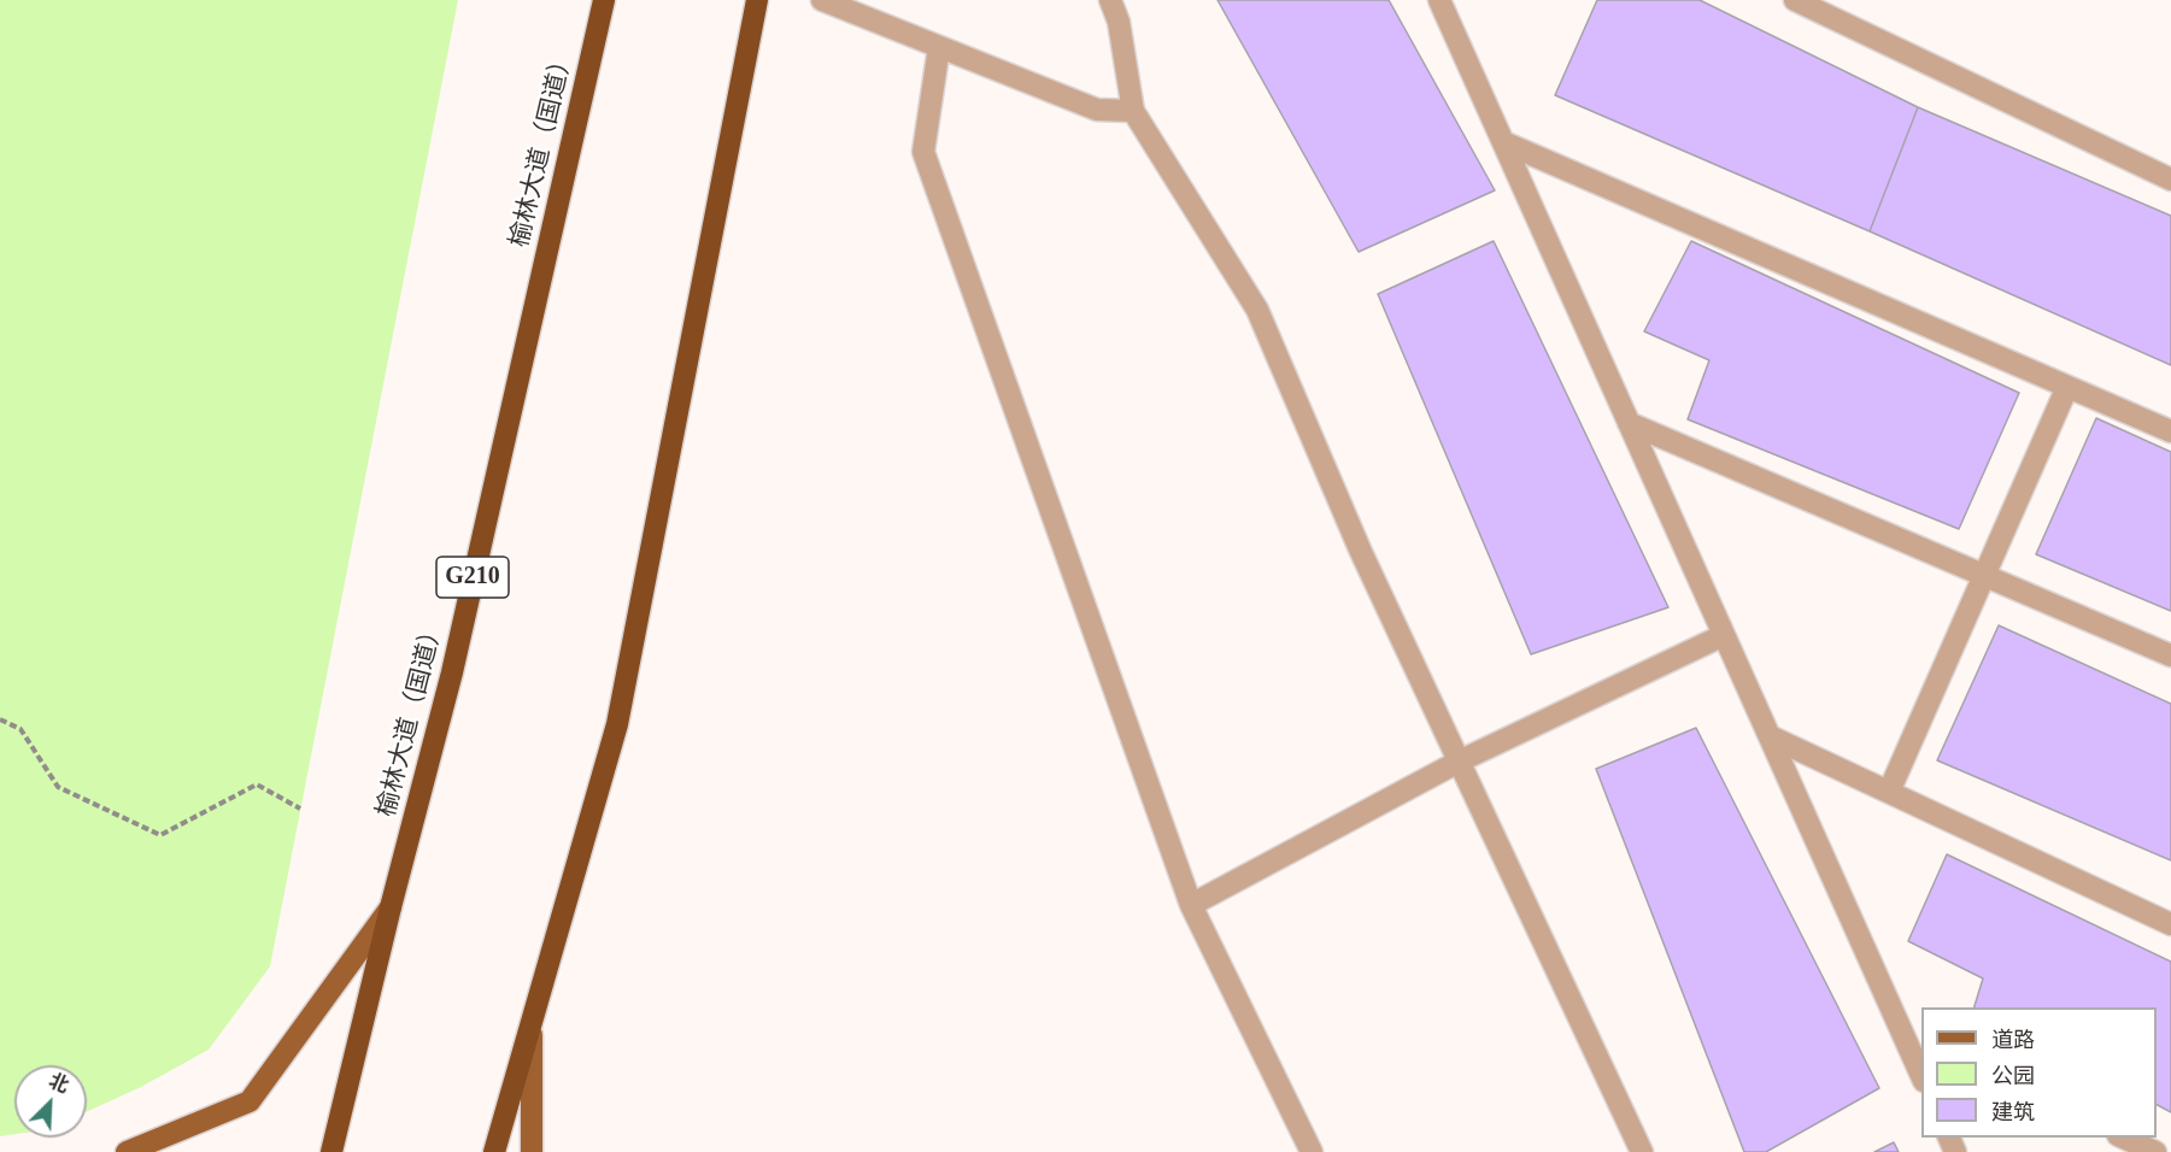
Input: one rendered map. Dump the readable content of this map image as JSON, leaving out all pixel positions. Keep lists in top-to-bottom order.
{
  "streets": {
    "highway": ["榆林大道（国道）", "G210"]
  },
  "legend": ["道路", "公园", "建筑"],
  "north": "top right"
}
